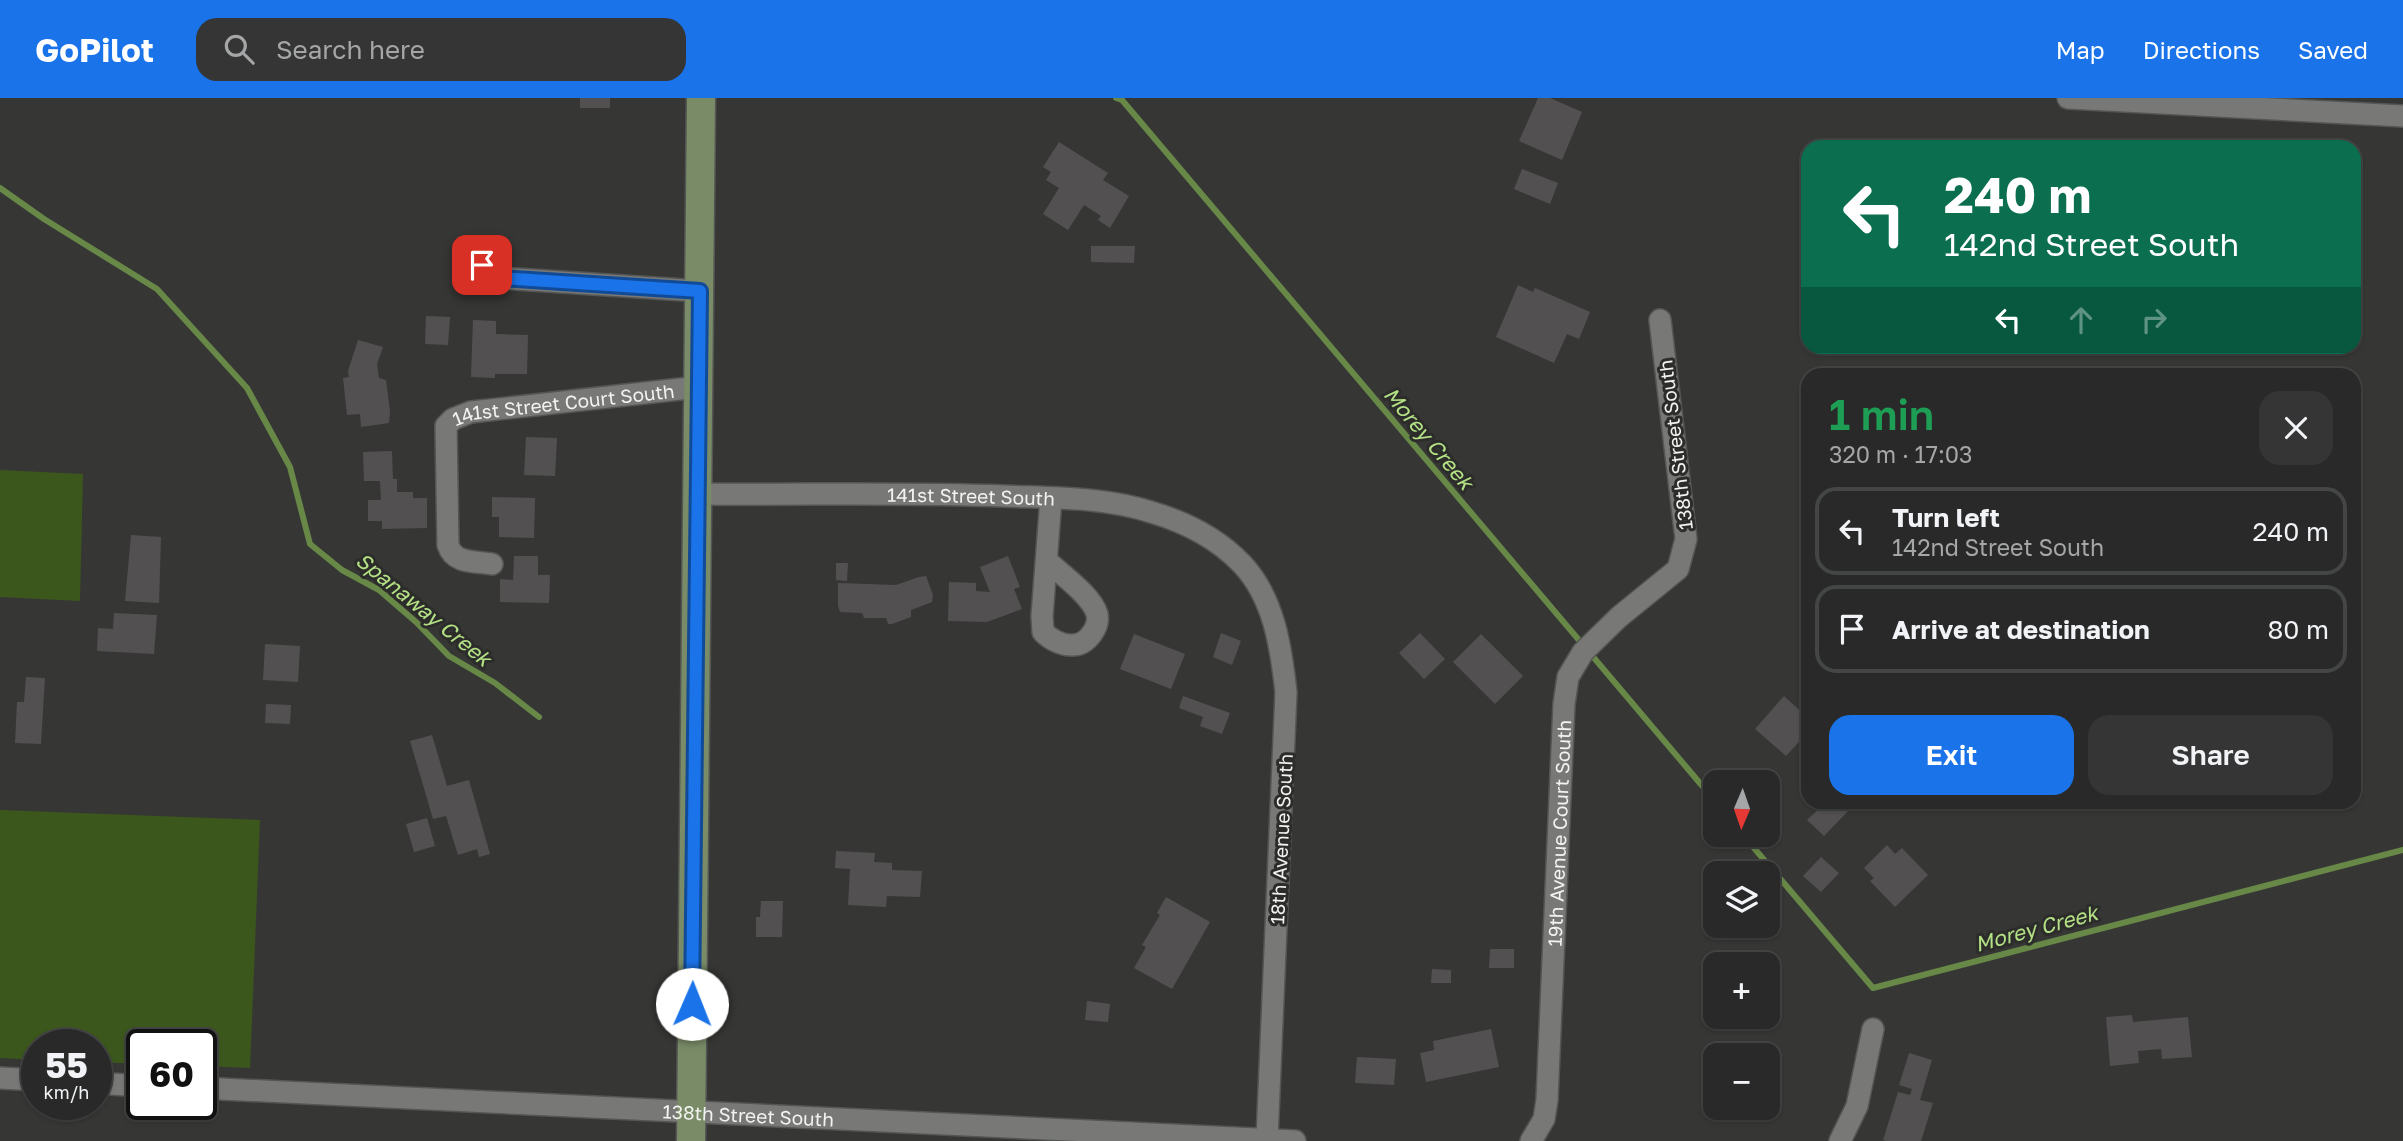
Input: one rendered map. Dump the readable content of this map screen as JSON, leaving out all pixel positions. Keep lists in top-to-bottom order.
{
  "streets": {
    "street": [
      "141st Street Court South",
      "138th Street South",
      "141st Street South",
      "19th Avenue Court South",
      "18th Avenue South"
    ]
  },
  "crossings": [
    ["138th Street South", "19th Avenue Court South"],
    ["138th Street South", "18th Avenue South"],
    ["141st Street South", "18th Avenue South"]
  ],
  "water": ["Morey Creek", "Spanaway Creek"],
  "north": "bottom",
  "page": {
    "header": "GoPilot",
    "search": "Search here",
    "nav": ["Map", "Directions", "Saved"],
    "turn": ["240 m", "142nd Street South"],
    "heading": ["1 min", "320 m · 17:03"],
    "list": [
      {
        "name": "Turn left",
        "note": "142nd Street South",
        "value": "240 m"
      },
      {
        "name": "Arrive at destination",
        "value": "80 m"
      }
    ],
    "buttons": ["Exit", "Share"],
    "map_buttons": ["+", "−"],
    "speed": "55 km/h",
    "limit": "60"
  }
}
